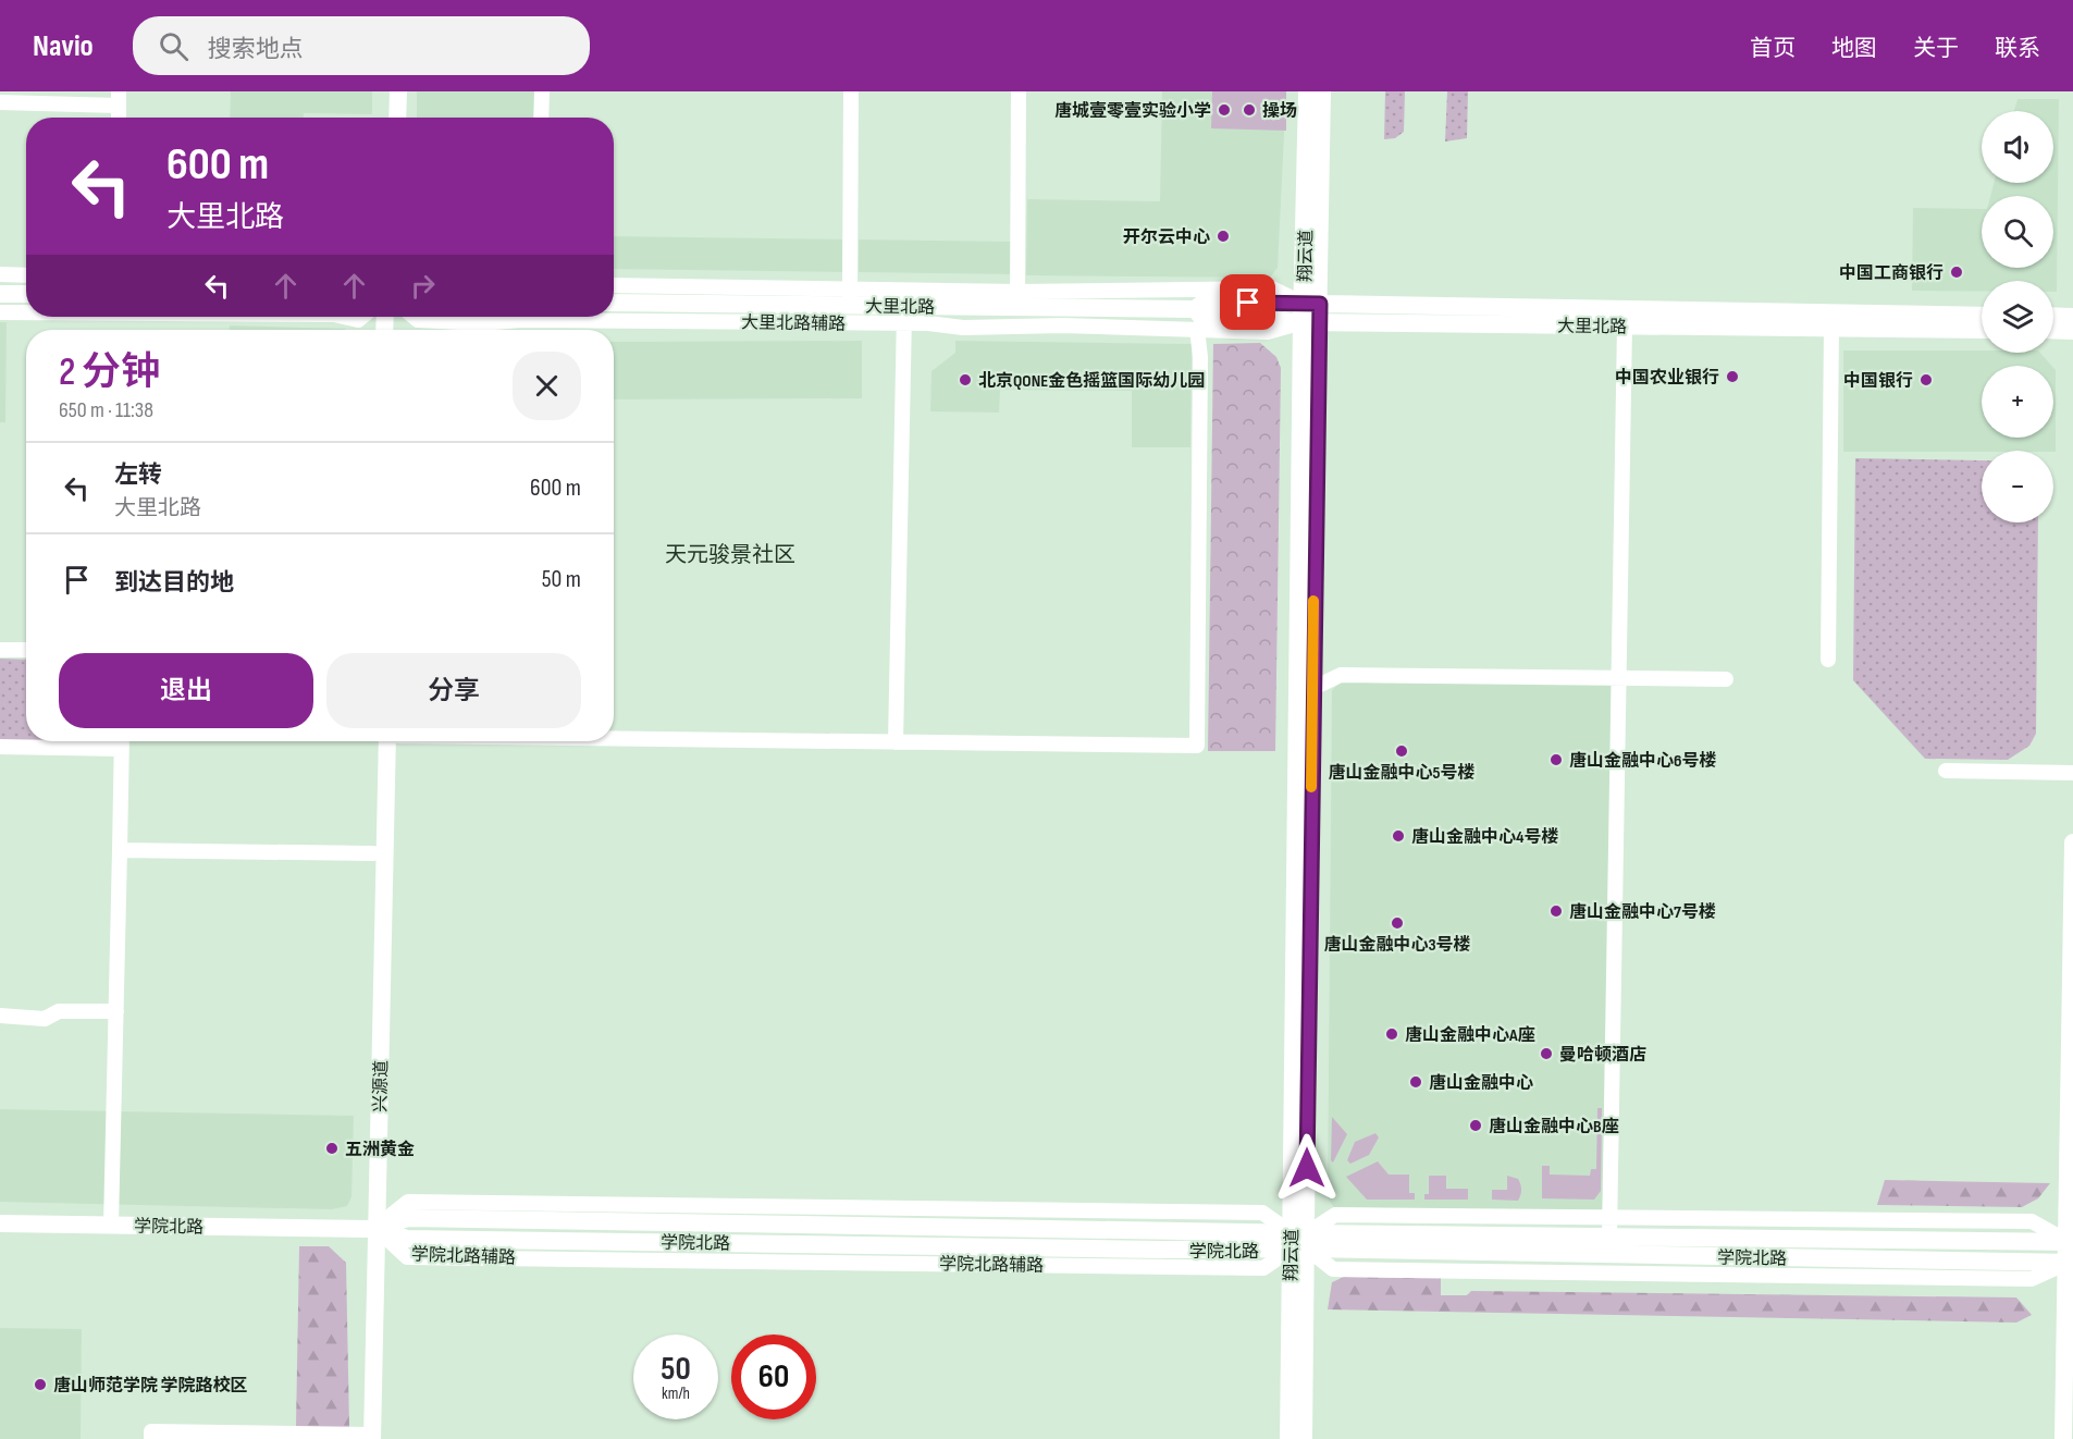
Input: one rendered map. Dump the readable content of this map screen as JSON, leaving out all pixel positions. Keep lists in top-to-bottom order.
{
  "streets": {
    "main road": [
      "翔云道",
      "大里北路",
      "兴源道",
      "学院北路"
    ],
    "street": ["大里北路辅路"]
  },
  "crossings": [
    ["翔云道", "大里北路"],
    ["翔云道", "大里北路辅路"],
    ["翔云道", "学院北路"],
    ["大里北路", "大里北路辅路"],
    ["兴源道", "学院北路"]
  ],
  "districts": ["天元骏景社区"],
  "places": [
    "唐城壹零壹实验小学",
    "操场",
    "开尔云中心",
    "中国工商银行",
    "中国农业银行",
    "北京QONE金色摇篮国际幼儿园",
    "中国银行",
    "唐山金融中心5号楼",
    "唐山金融中心6号楼",
    "唐山金融中心4号楼",
    "唐山金融中心7号楼",
    "唐山金融中心3号楼",
    "唐山金融中心A座",
    "曼哈顿酒店",
    "唐山金融中心",
    "唐山金融中心B座",
    "五洲黄金",
    "唐山师范学院 学院路校区"
  ],
  "page": {
    "header": "Navio",
    "search": "搜索地点",
    "nav": [
      "首页",
      "地图",
      "关于",
      "联系"
    ],
    "map_buttons": ["+", "−"],
    "turn": ["600 m", "大里北路"],
    "heading": ["2 分钟", "650 m · 11:38"],
    "list": [
      {
        "name": "左转",
        "note": "大里北路",
        "value": "600 m"
      },
      {
        "name": "到达目的地",
        "value": "50 m"
      }
    ],
    "buttons": ["退出", "分享"],
    "speed": "50 km/h",
    "limit": "60"
  }
}
